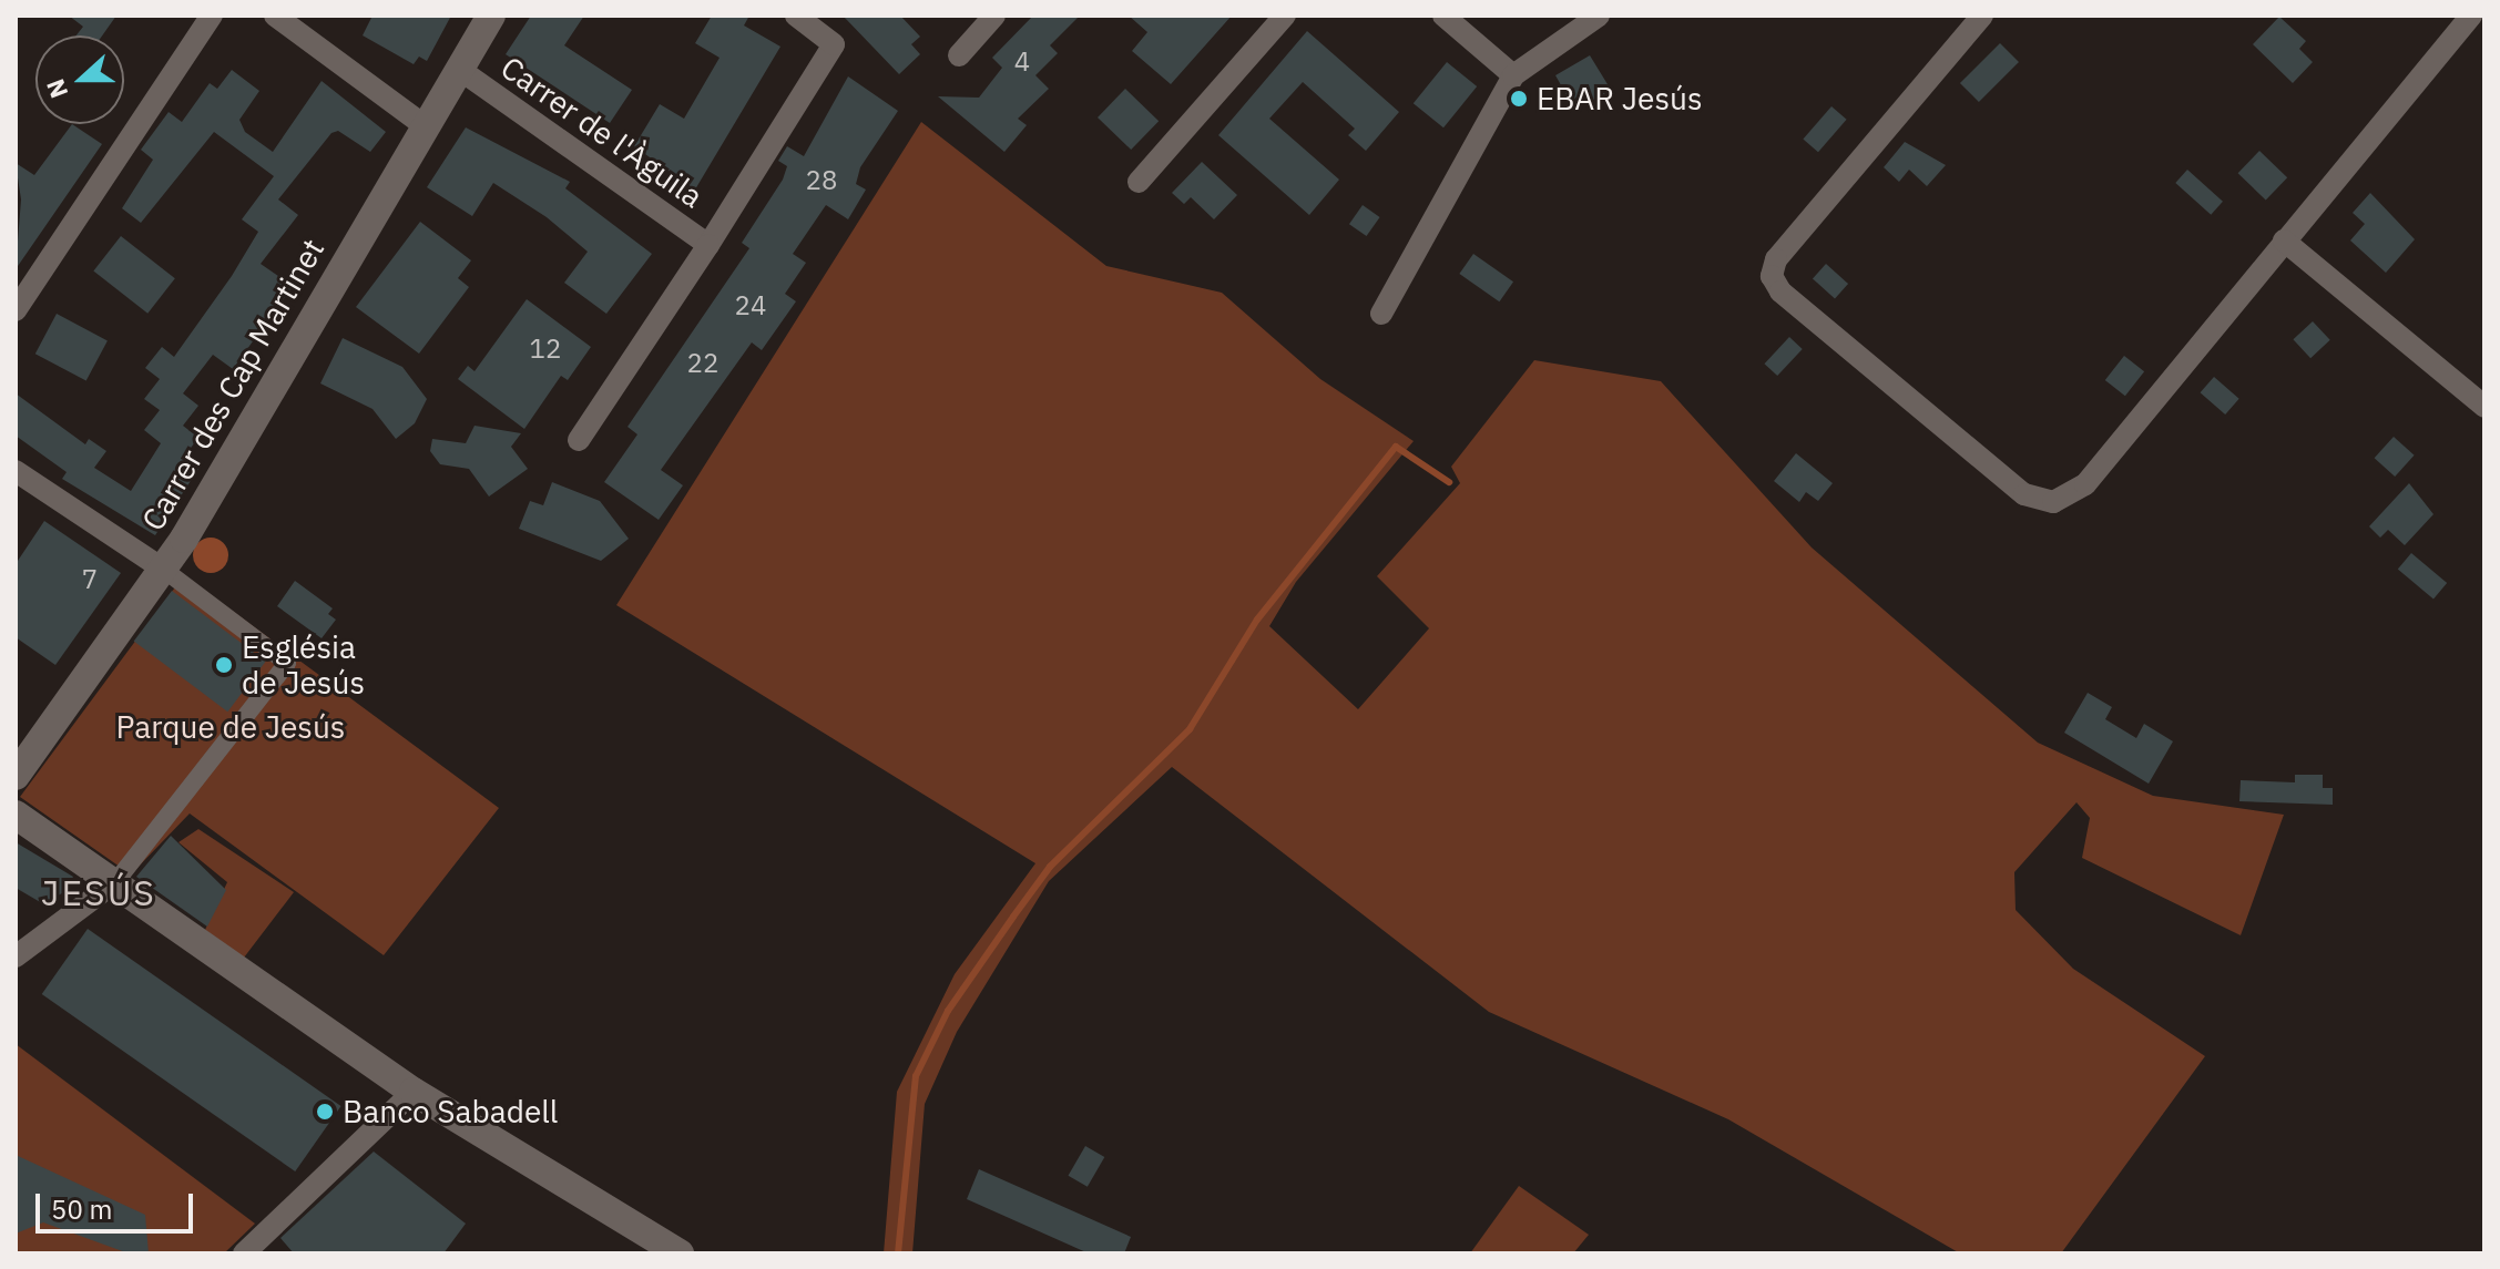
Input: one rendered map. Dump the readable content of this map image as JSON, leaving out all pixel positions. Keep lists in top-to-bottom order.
{
  "streets": {
    "street": ["Carrer de l'Àguila", "Carrer des Cap Martinet"]
  },
  "crossings": [
    ["Carrer de l'Àguila", "Carrer des Cap Martinet"]
  ],
  "districts": ["JESÚS"],
  "parks": ["Parque de Jesús"],
  "places": ["EBAR Jesús", "Església de Jesús", "Banco Sabadell"],
  "house_numbers": [
    "4",
    "28",
    "24",
    "12",
    "22",
    "7"
  ],
  "scale_bar": "50 m",
  "north": "left"
}
